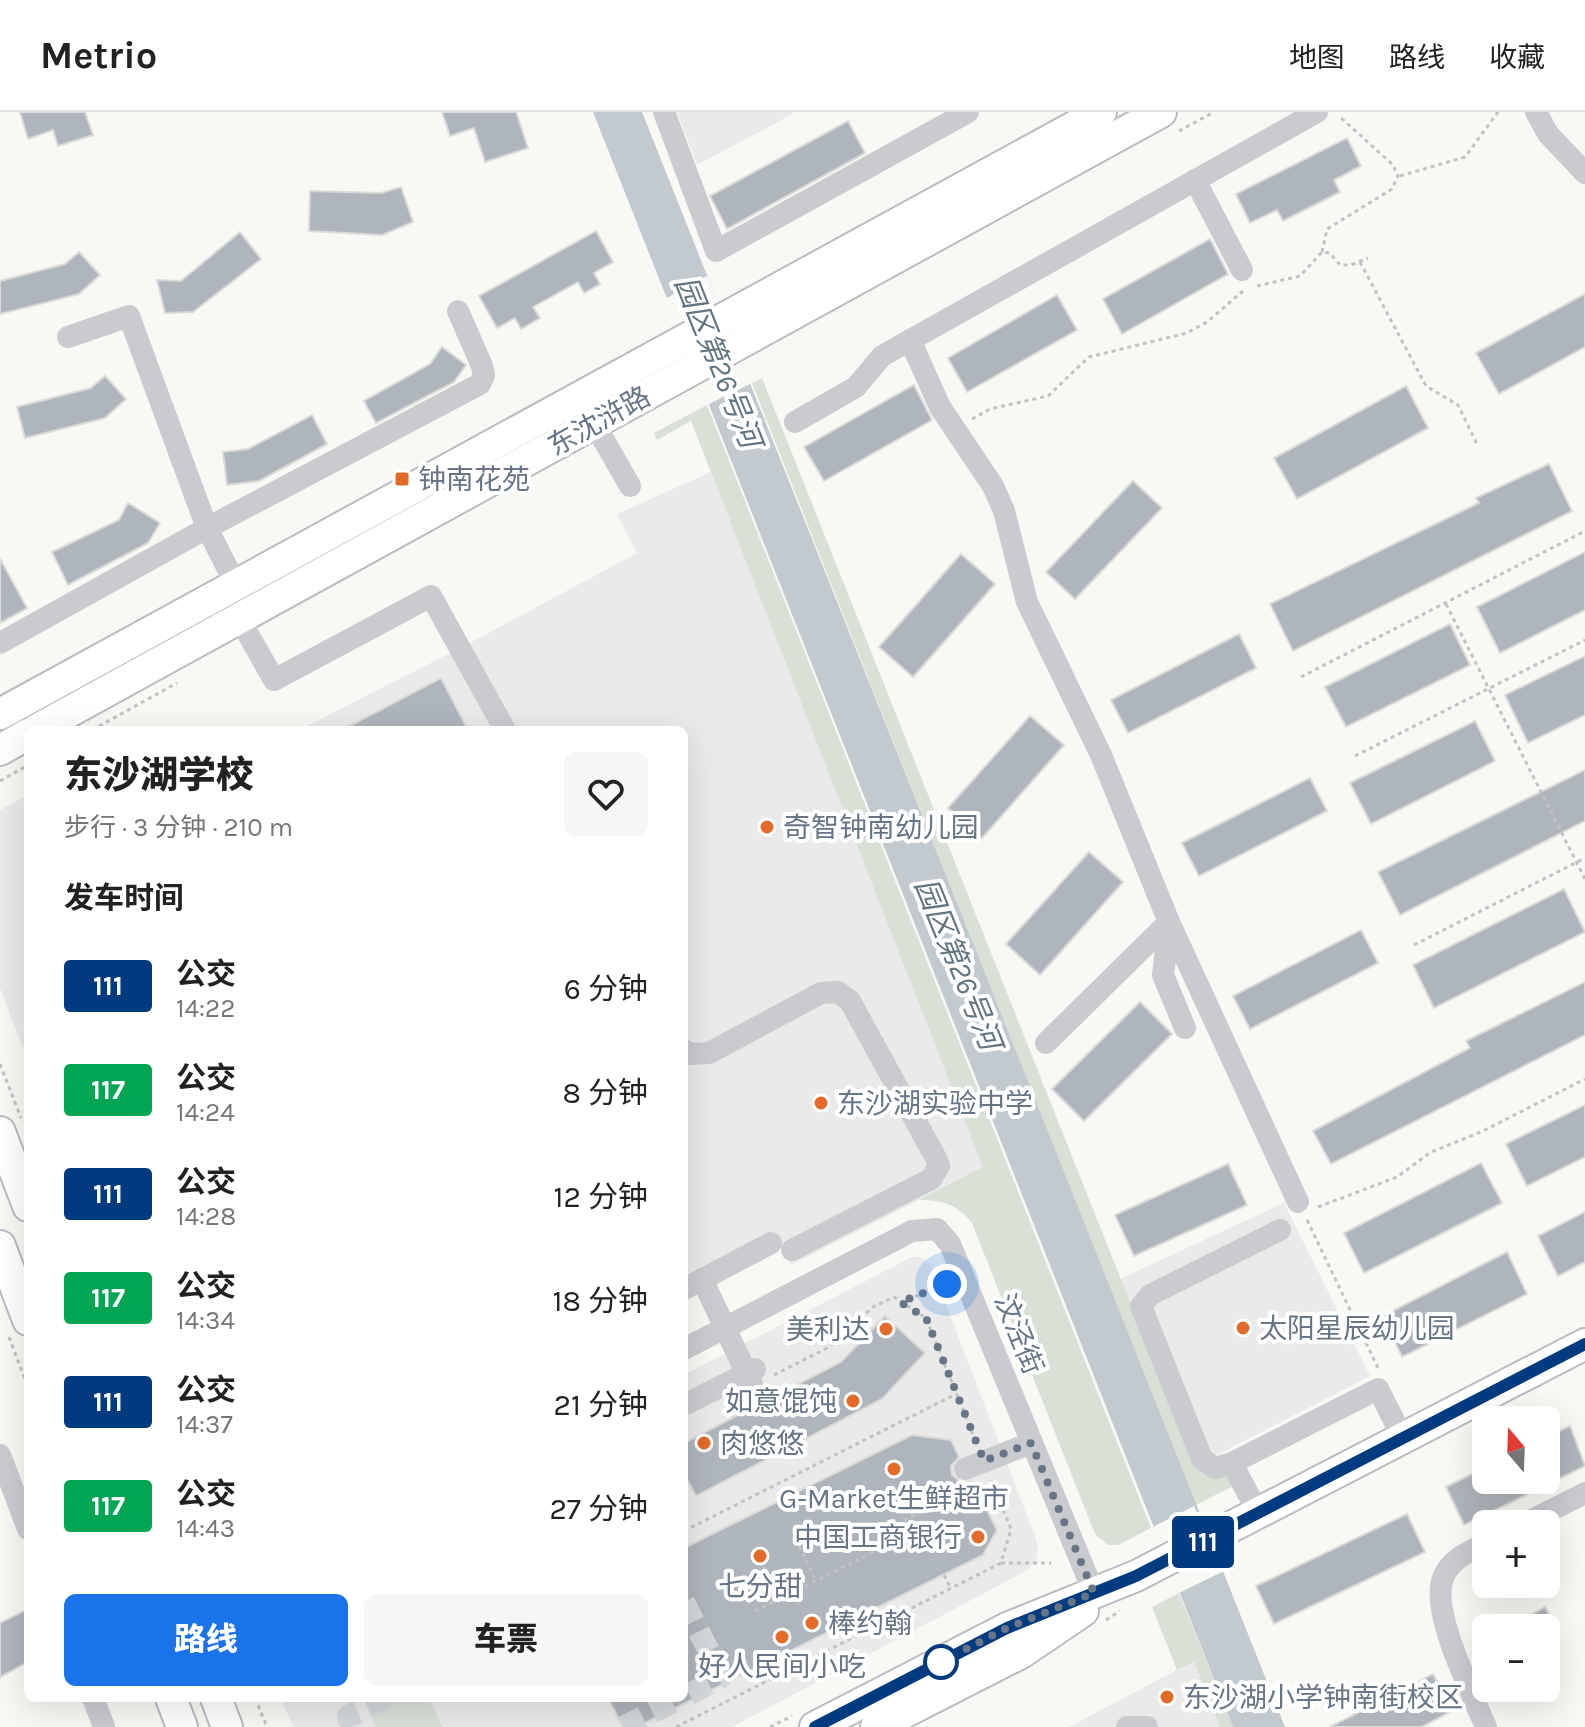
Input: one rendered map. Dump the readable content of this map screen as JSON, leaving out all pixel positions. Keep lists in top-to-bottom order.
{
  "streets": {
    "main road": ["东沈浒路"],
    "street": ["汶泾街"]
  },
  "water": ["园区第26号河"],
  "places": {
    "transit": ["钟南花苑"],
    "other": [
      "奇智钟南幼儿园",
      "东沙湖实验中学",
      "太阳星辰幼儿园",
      "美利达",
      "如意馄饨",
      "肉悠悠",
      "G-Market生鲜超市",
      "中国工商银行",
      "七分甜",
      "棒约翰",
      "好人民间小吃",
      "东沙湖小学钟南街校区"
    ]
  },
  "lines": ["bus line 111"],
  "north": "top",
  "page": {
    "header": "Metrio",
    "nav": ["地图", "路线", "收藏"],
    "on_map": "111",
    "heading": [
      ["东沙湖学校", "步行 · 3 分钟 · 210 m"],
      "发车时间"
    ],
    "list": [
      {
        "mark": "111",
        "name": "公交",
        "note": "14:22",
        "value": "6 分钟"
      },
      {
        "mark": "117",
        "name": "公交",
        "note": "14:24",
        "value": "8 分钟"
      },
      {
        "mark": "111",
        "name": "公交",
        "note": "14:28",
        "value": "12 分钟"
      },
      {
        "mark": "117",
        "name": "公交",
        "note": "14:34",
        "value": "18 分钟"
      },
      {
        "mark": "111",
        "name": "公交",
        "note": "14:37",
        "value": "21 分钟"
      },
      {
        "mark": "117",
        "name": "公交",
        "note": "14:43",
        "value": "27 分钟"
      }
    ],
    "map_buttons": ["+", "−"],
    "buttons": ["路线", "车票"]
  }
}
